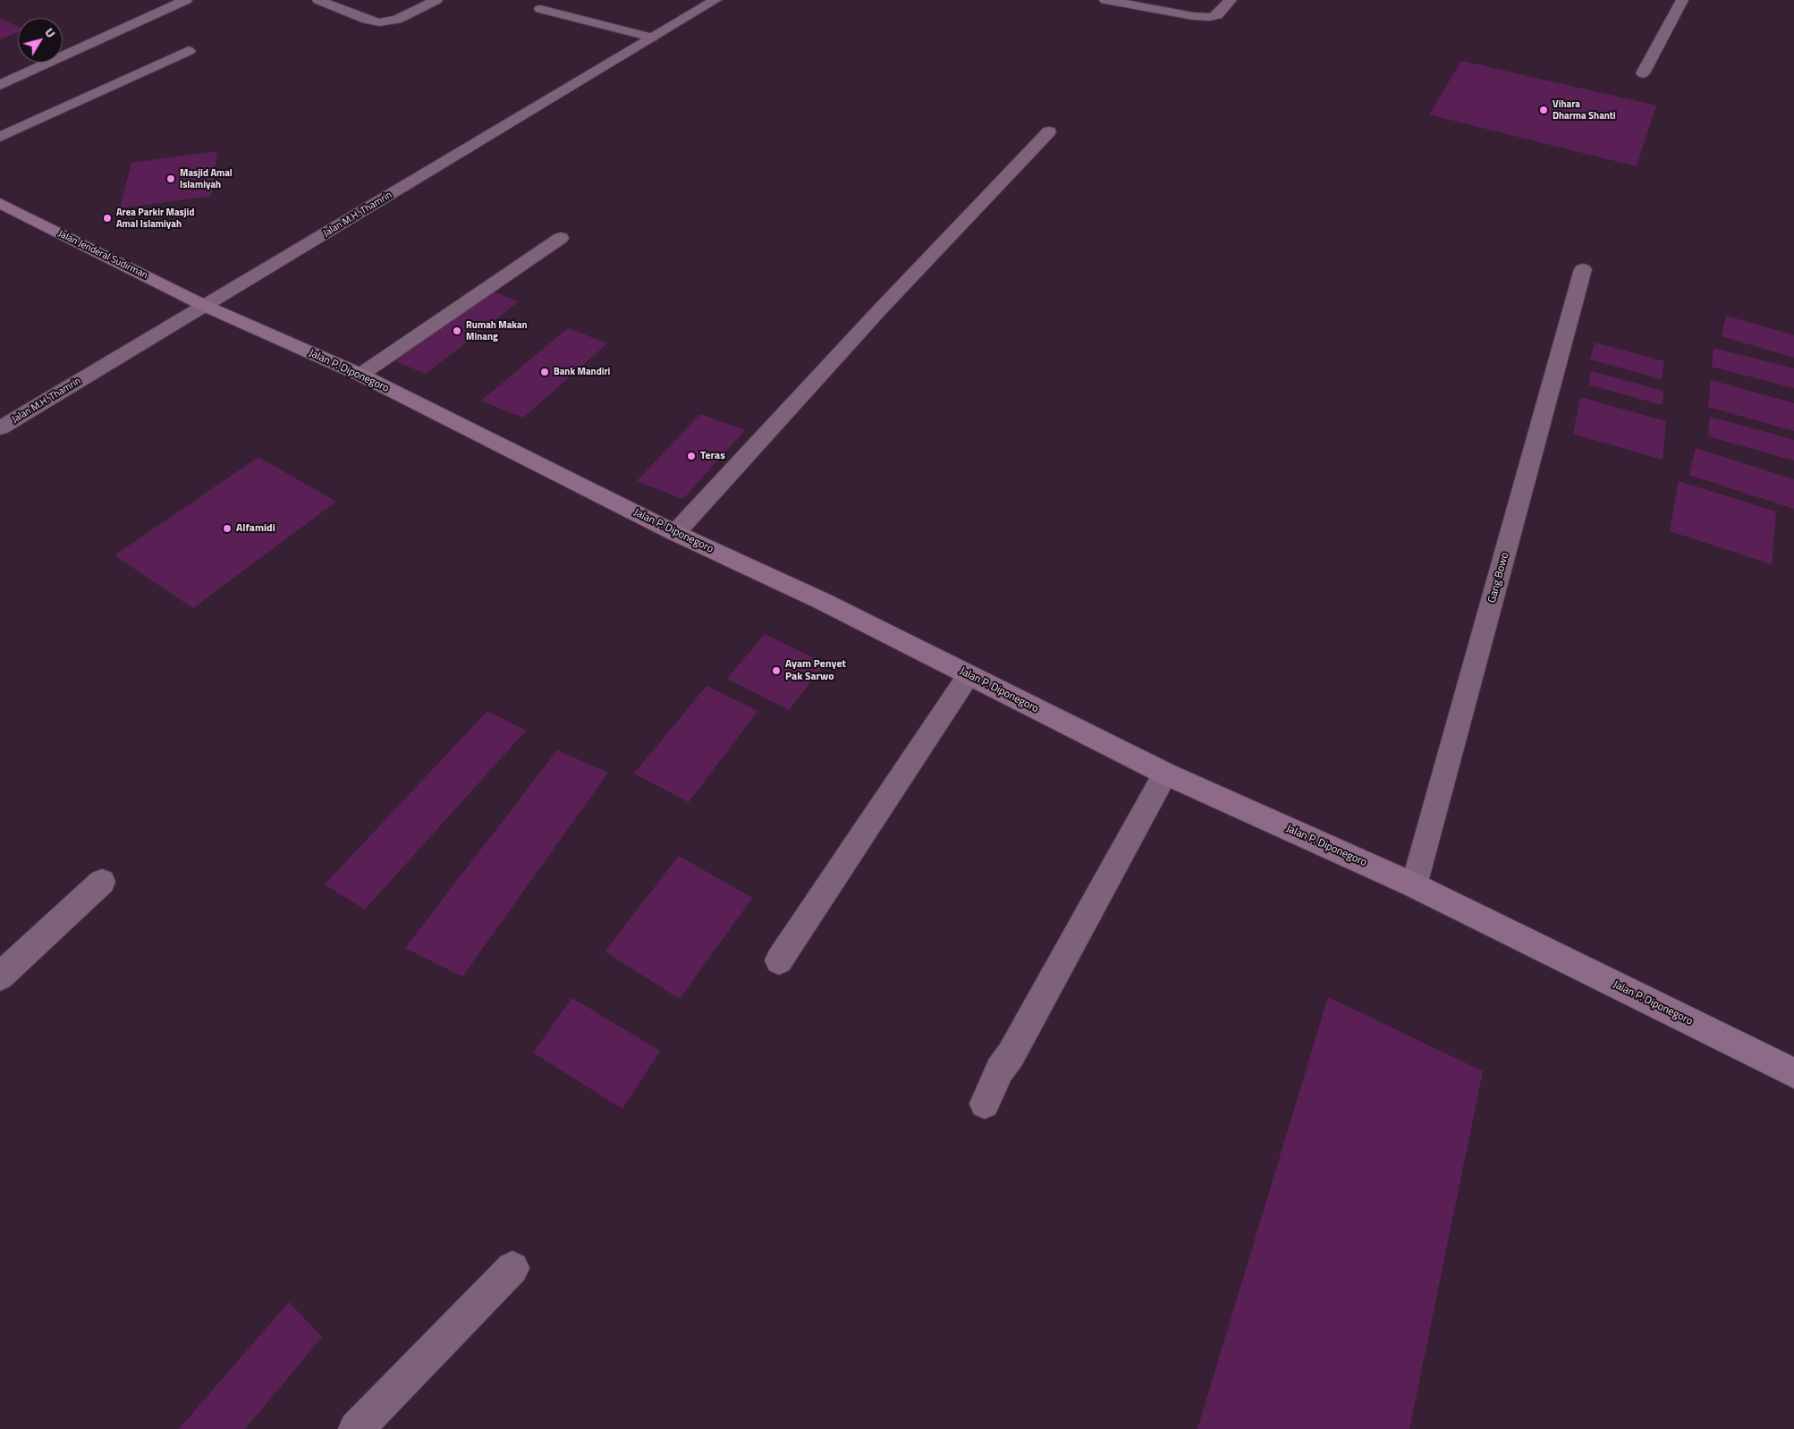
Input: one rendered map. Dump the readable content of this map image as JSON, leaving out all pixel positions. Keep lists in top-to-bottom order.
{
  "streets": {
    "main road": ["Jalan Jenderal Sudirman", "Jalan P. Diponegoro"],
    "street": ["Jalan M.H. Thamrin", "Gang Bowo"]
  },
  "crossings": [
    ["Jalan M.H. Thamrin", "Jalan Jenderal Sudirman"],
    ["Jalan M.H. Thamrin", "Jalan P. Diponegoro"],
    ["Jalan Jenderal Sudirman", "Jalan P. Diponegoro"],
    ["Jalan P. Diponegoro", "Gang Bowo"]
  ],
  "places": [
    "Vihara Dharma Shanti",
    "Masjid Amal Islamiyah",
    "Area Parkir Masjid Amal Islamiyah",
    "Rumah Makan Minang",
    "Bank Mandiri",
    "Teras",
    "Alfamidi",
    "Ayam Penyet Pak Sarwo"
  ],
  "north": "top right"
}
